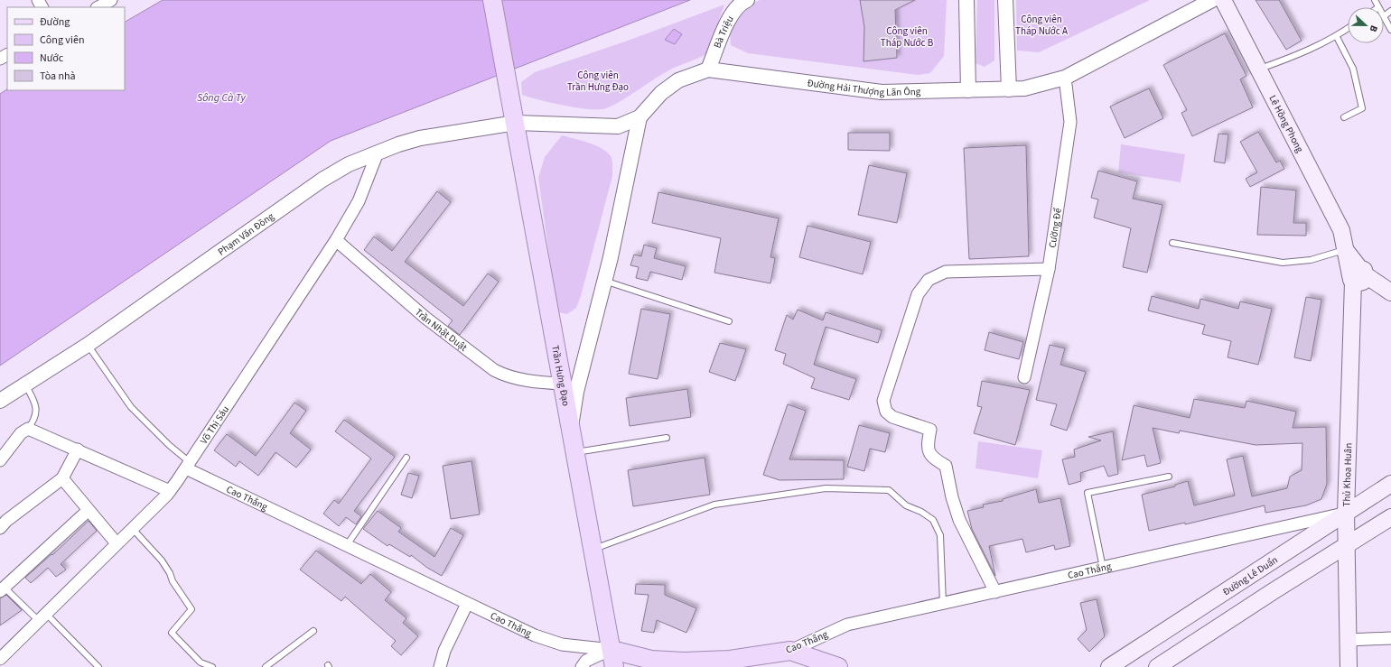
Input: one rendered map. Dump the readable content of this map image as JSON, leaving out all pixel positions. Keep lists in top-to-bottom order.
{
  "streets": {
    "main road": [
      "Lê Hồng Phong",
      "Trần Hưng Đạo",
      "Thủ Khoa Huân",
      "Cao Thắng",
      "Đường Lê Duẩn"
    ],
    "street": [
      "Bà Triệu",
      "Đường Hải Thượng Lãn Ông",
      "Cường Để",
      "Phạm Văn Đồng",
      "Trần Nhật Duật",
      "Võ Thị Sáu"
    ]
  },
  "crossings": [
    ["Bà Triệu", "Đường Hải Thượng Lãn Ông"],
    ["Đường Hải Thượng Lãn Ông", "Cường Để"],
    ["Đường Hải Thượng Lãn Ông", "Phạm Văn Đồng"],
    ["Đường Hải Thượng Lãn Ông", "Trần Hưng Đạo"],
    ["Lê Hồng Phong", "Thủ Khoa Huân"],
    ["Phạm Văn Đồng", "Trần Hưng Đạo"],
    ["Phạm Văn Đồng", "Võ Thị Sáu"],
    ["Trần Nhật Duật", "Trần Hưng Đạo"],
    ["Trần Nhật Duật", "Võ Thị Sáu"],
    ["Trần Hưng Đạo", "Cao Thắng"],
    ["Võ Thị Sáu", "Cao Thắng"],
    ["Thủ Khoa Huân", "Cao Thắng"],
    ["Thủ Khoa Huân", "Đường Lê Duẩn"],
    ["Cao Thắng", "Đường Lê Duẩn"]
  ],
  "water": ["Sông Cà Ty"],
  "parks": ["Công viên Tháp Nước A", "Công viên Tháp Nước B", "Công viên Trần Hưng Đạo"],
  "legend": [
    "Đường",
    "Công viên",
    "Nước",
    "Tòa nhà"
  ],
  "north": "right"
}
